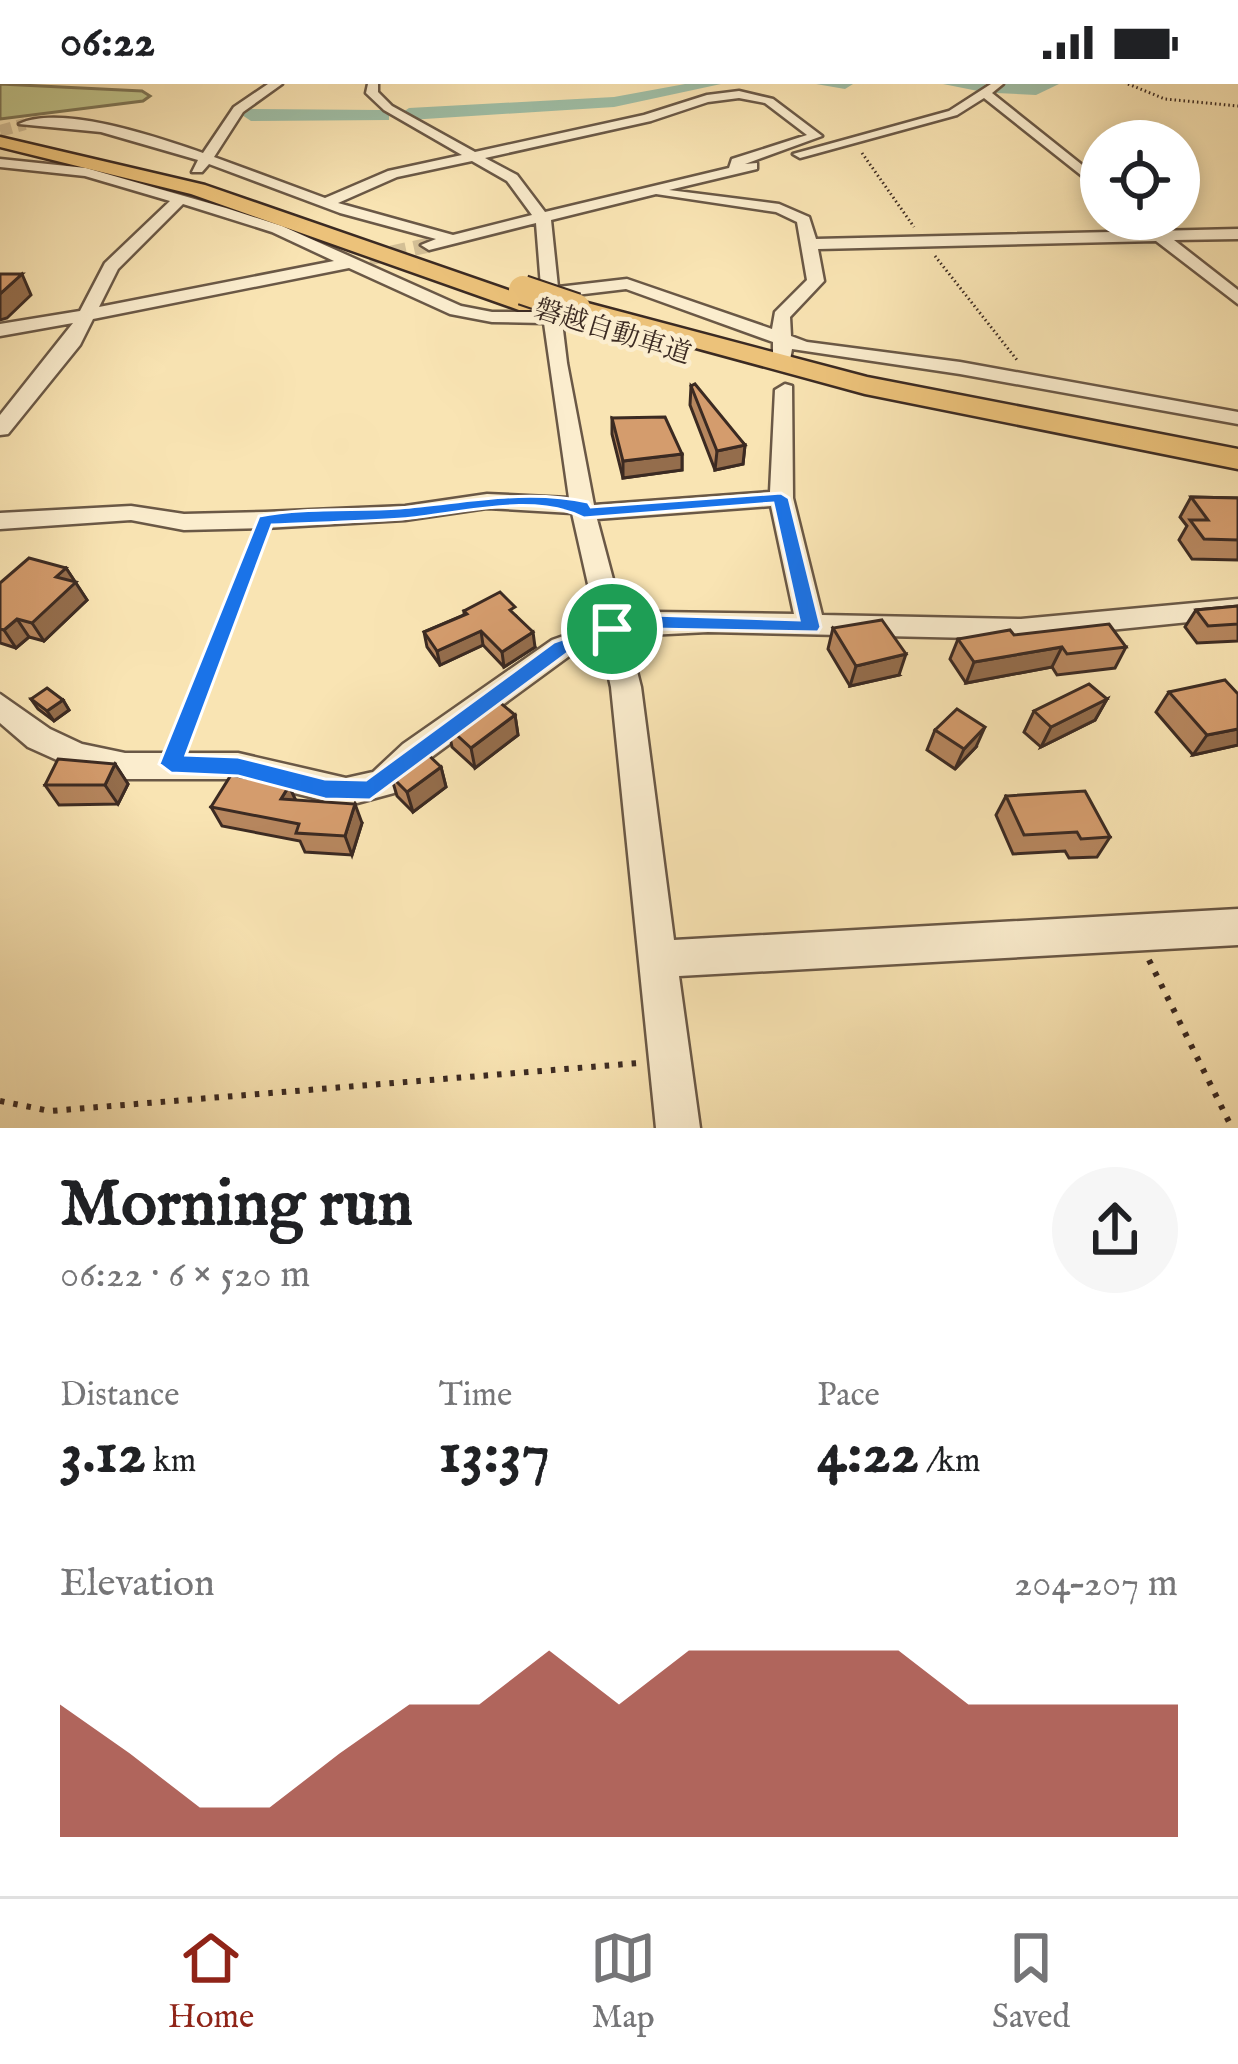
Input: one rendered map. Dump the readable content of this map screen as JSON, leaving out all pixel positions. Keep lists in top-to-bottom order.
{
  "streets": {
    "highway": ["磐越自動車道"]
  },
  "page": {
    "status": "06:22",
    "heading": ["Morning run", "06:22 · 6 × 520 m"],
    "stats": [
      ["Distance", "3.12 km"],
      ["Time", "13:37"],
      ["Pace", "4:22 /km"]
    ],
    "chart": ["Elevation", "204–207 m"],
    "tabs": ["Home", "Map", "Saved"]
  }
}
